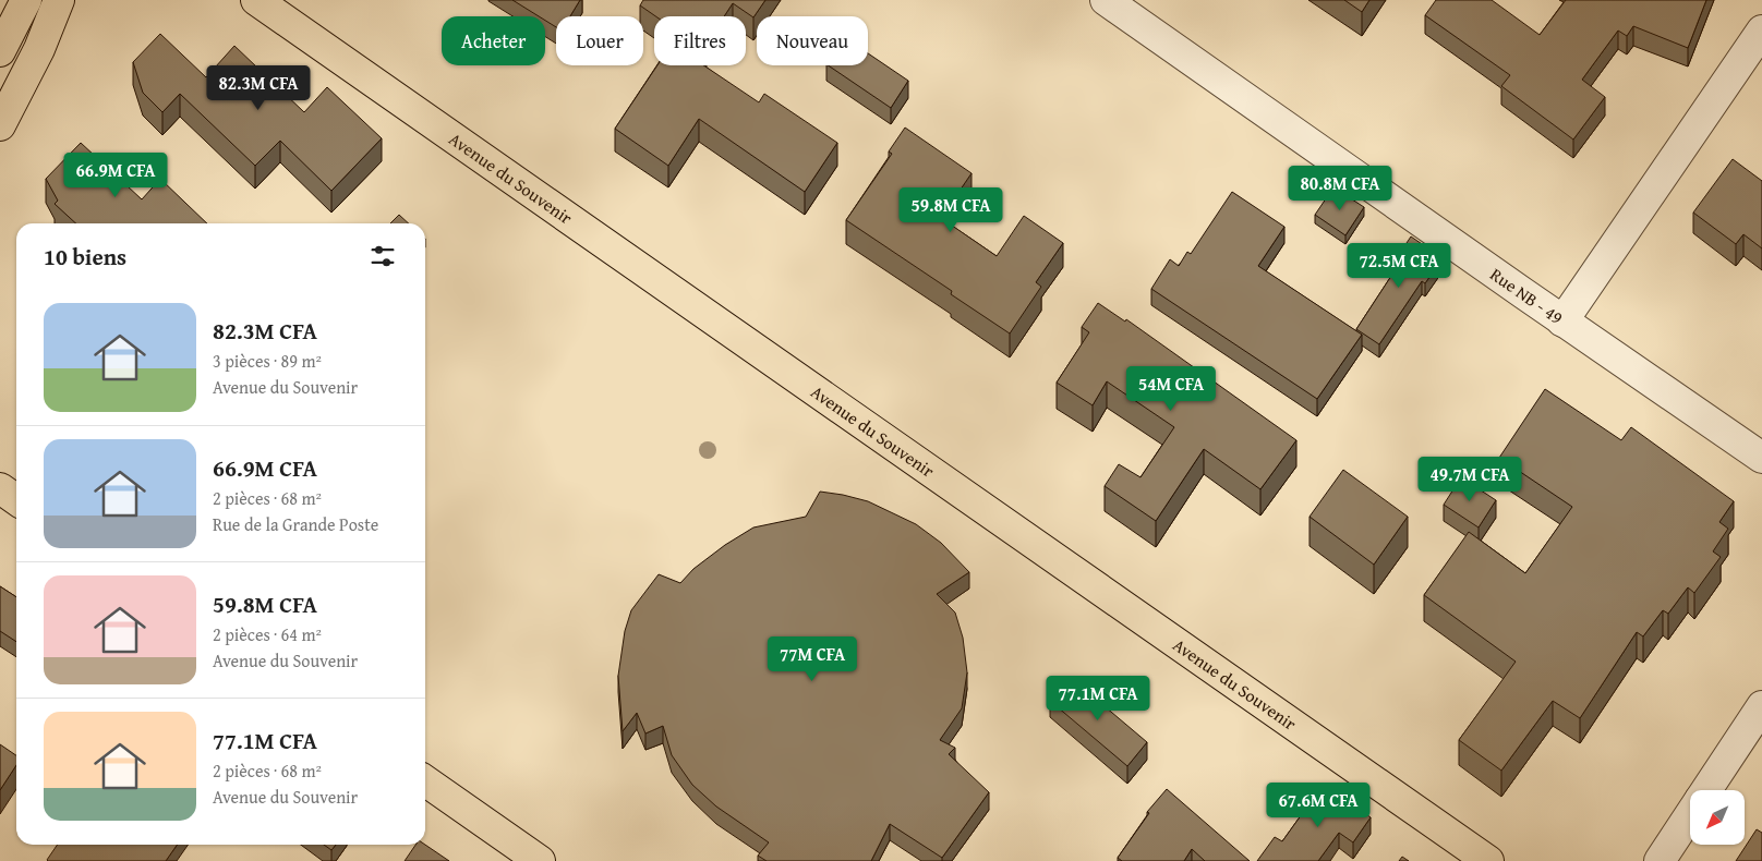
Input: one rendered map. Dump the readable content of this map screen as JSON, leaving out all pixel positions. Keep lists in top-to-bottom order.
{
  "streets": {
    "main road": ["Avenue du Souvenir"],
    "street": ["Rue NB - 49"]
  },
  "north": "bottom left",
  "page": {
    "chip": [
      "Acheter",
      "Louer",
      "Filtres",
      "Nouveau"
    ],
    "price": [
      "82.3M CFA",
      "66.9M CFA",
      "80.8M CFA",
      "59.8M CFA",
      "72.5M CFA",
      "54M CFA",
      "49.7M CFA",
      "77M CFA",
      "77.1M CFA",
      "67.6M CFA"
    ],
    "heading": "10 biens",
    "list": [
      {
        "name": "82.3M CFA",
        "note": "3 pièces · 89 m² · Avenue du Souvenir"
      },
      {
        "name": "66.9M CFA",
        "note": "2 pièces · 68 m² · Rue de la Grande Poste"
      },
      {
        "name": "59.8M CFA",
        "note": "2 pièces · 64 m² · Avenue du Souvenir"
      },
      {
        "name": "77.1M CFA",
        "note": "2 pièces · 68 m² · Avenue du Souvenir"
      }
    ]
  }
}
